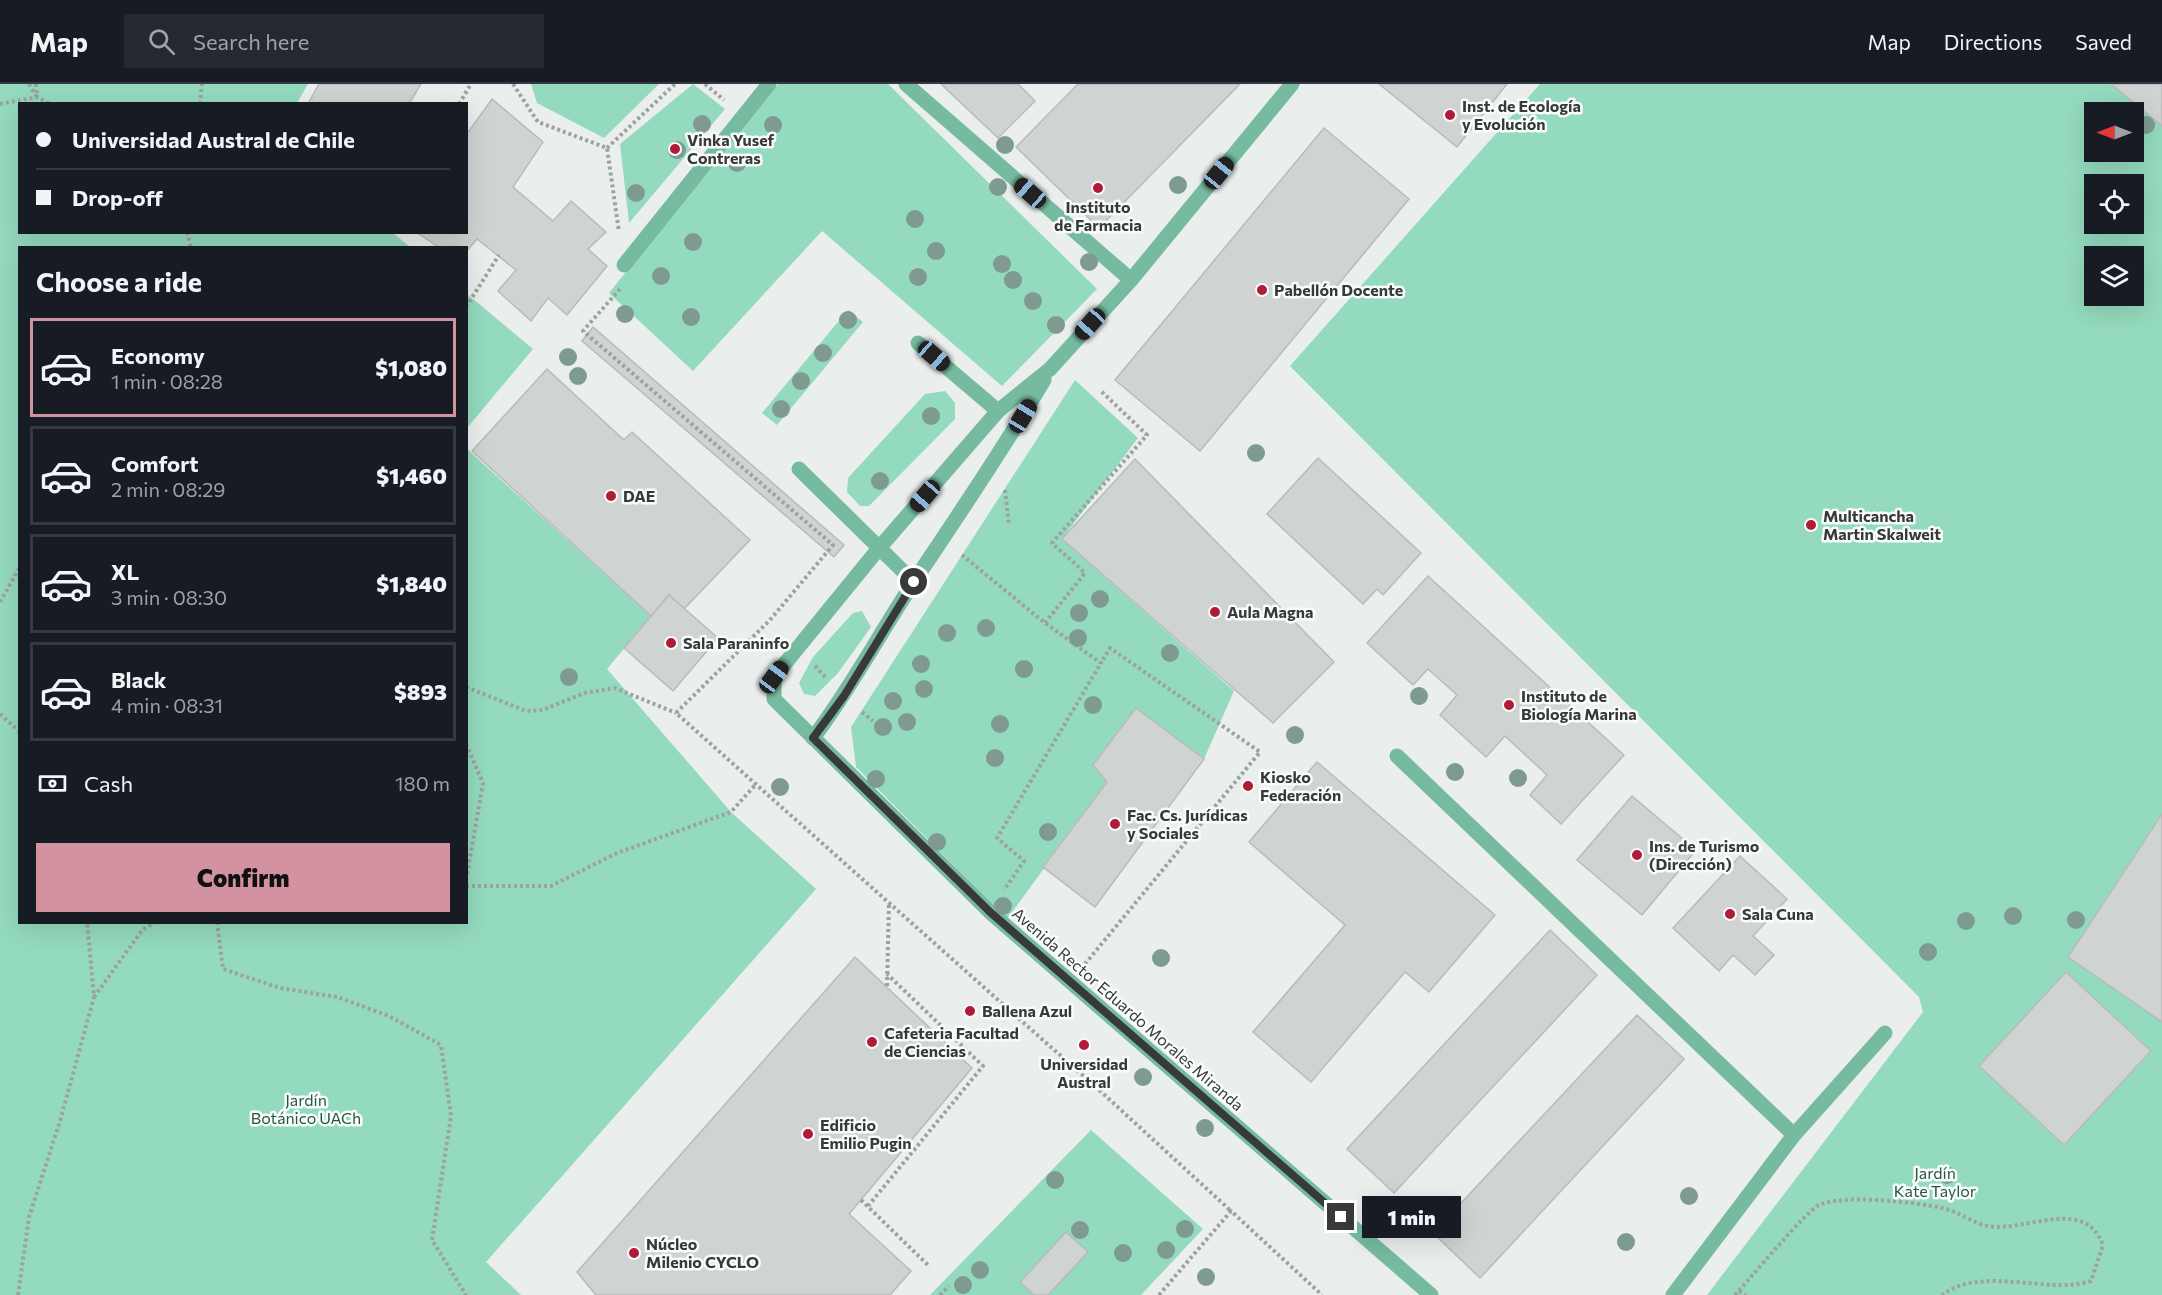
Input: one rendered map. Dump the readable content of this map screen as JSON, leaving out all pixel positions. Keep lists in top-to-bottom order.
{
  "streets": {
    "lane": ["Avenida Rector Eduardo Morales Miranda"]
  },
  "parks": ["Jardín Botánico UACh", "Jardín Kate Taylor"],
  "places": [
    "Inst. de Ecología y Evolución",
    "Vinka Yusef Contreras",
    "Instituto de Farmacia",
    "Pabellón Docente",
    "DAE",
    "Multicancha Martin Skalweit",
    "Aula Magna",
    "Sala Paraninfo",
    "Instituto de Biología Marina",
    "Kiosko Federación",
    "Fac. Cs. Jurídicas y Sociales",
    "Ins. de Turismo (Dirección)",
    "Sala Cuna",
    "Ballena Azul",
    "Cafeteria Facultad de Ciencias",
    "Universidad Austral",
    "Edificio Emilio Pugin",
    "Núcleo Milenio CYCLO"
  ],
  "north": "left",
  "page": {
    "header": "Map",
    "search": "Search here",
    "nav": ["Map", "Directions", "Saved"],
    "banner": ["Universidad Austral de Chile", "Drop-off"],
    "heading": "Choose a ride",
    "list": [
      {
        "name": "Economy",
        "note": "1 min · 08:28",
        "value": "$1,080"
      },
      {
        "name": "Comfort",
        "note": "2 min · 08:29",
        "value": "$1,460"
      },
      {
        "name": "XL",
        "note": "3 min · 08:30",
        "value": "$1,840"
      },
      {
        "name": "Black",
        "note": "4 min · 08:31",
        "value": "$893"
      }
    ],
    "pay": ["Cash", "180 m"],
    "buttons": "Confirm",
    "bubble": "1 min"
  }
}
